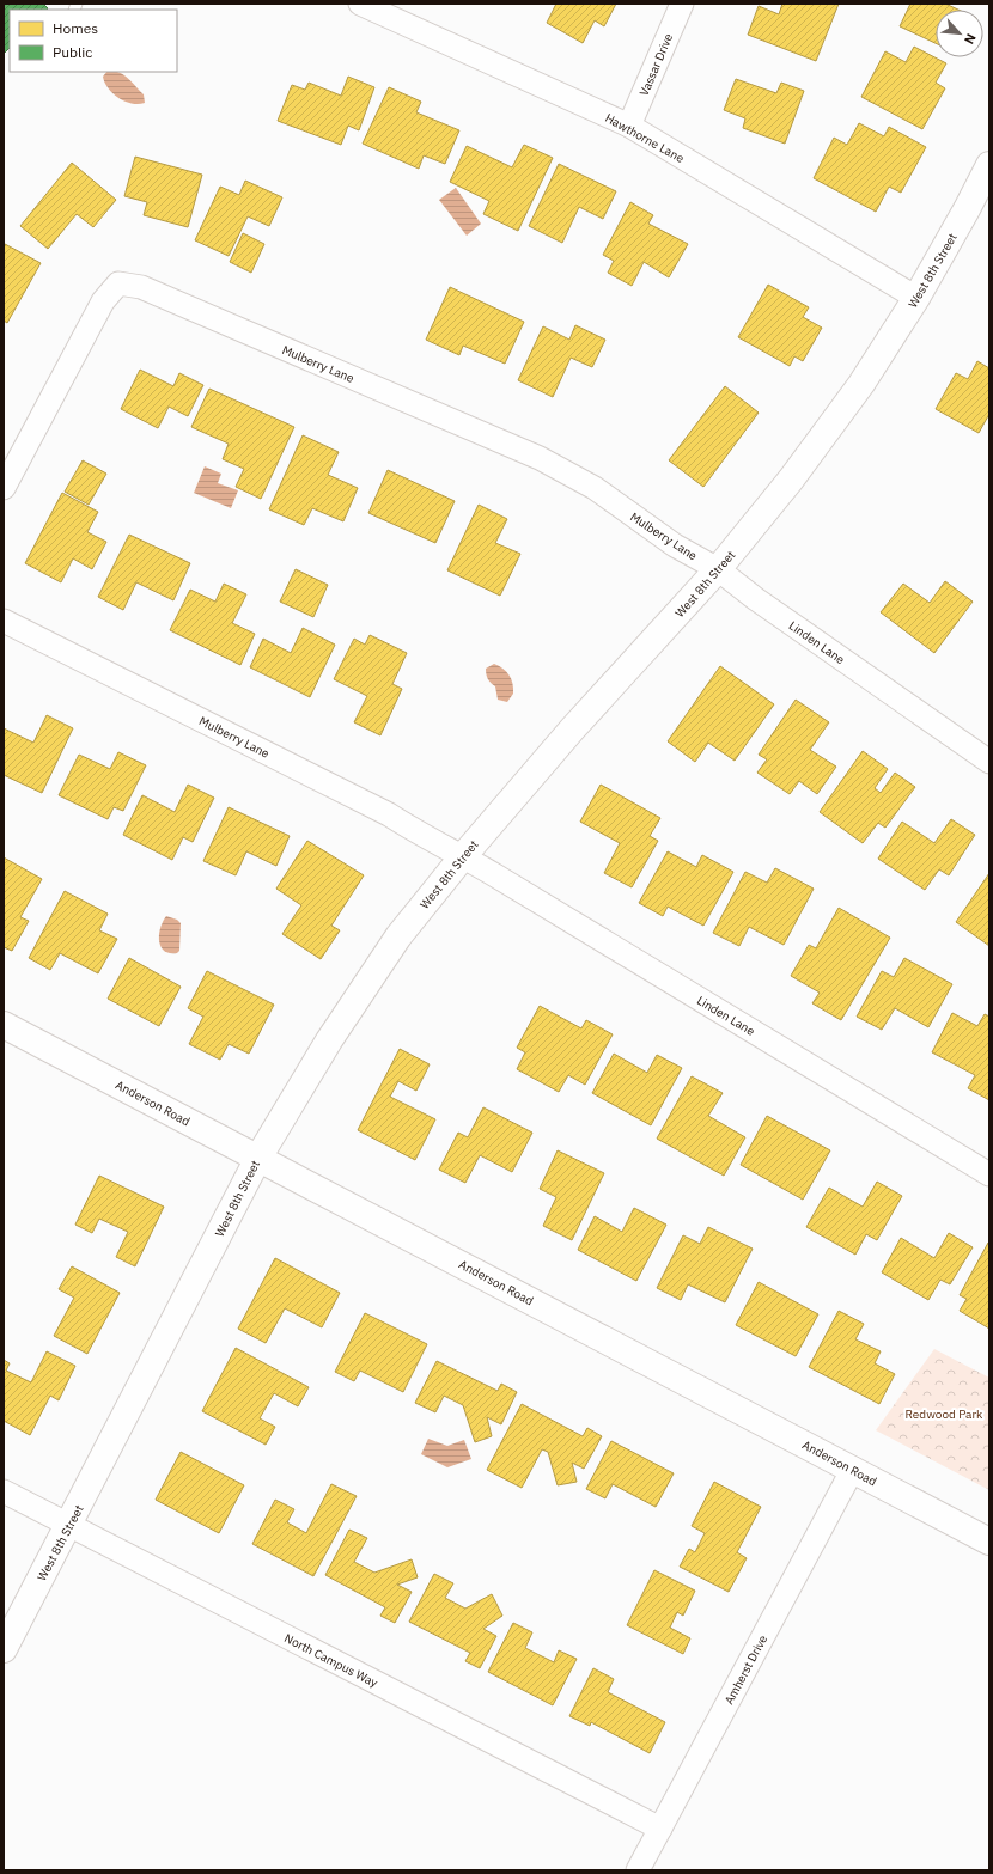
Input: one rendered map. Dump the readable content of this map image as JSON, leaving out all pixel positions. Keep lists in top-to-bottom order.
{
  "streets": {
    "street": [
      "Vassar Drive",
      "Hawthorne Lane",
      "West 8th Street",
      "Mulberry Lane",
      "Linden Lane",
      "Anderson Road",
      "North Campus Way",
      "Amherst Drive"
    ]
  },
  "crossings": [
    ["Vassar Drive", "Hawthorne Lane"],
    ["Hawthorne Lane", "West 8th Street"],
    ["West 8th Street", "Mulberry Lane"],
    ["West 8th Street", "Linden Lane"],
    ["West 8th Street", "Anderson Road"],
    ["West 8th Street", "North Campus Way"],
    ["Mulberry Lane", "Linden Lane"],
    ["Anderson Road", "Amherst Drive"],
    ["North Campus Way", "Amherst Drive"]
  ],
  "parks": ["Redwood Park"],
  "legend": ["Homes", "Public"],
  "north": "bottom right"
}
